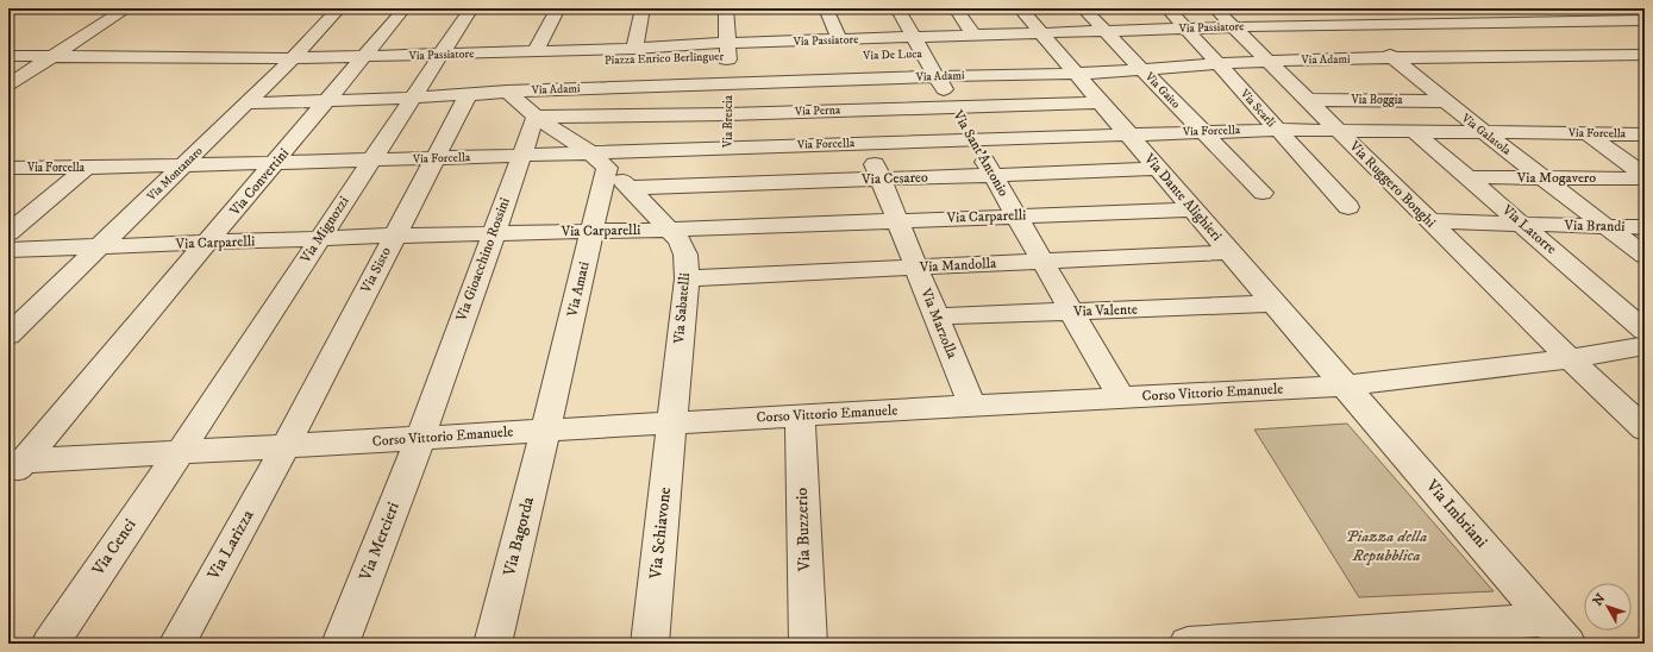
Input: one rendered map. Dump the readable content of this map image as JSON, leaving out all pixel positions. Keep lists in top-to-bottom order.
{
  "streets": {
    "street": [
      "Via Passiatore",
      "Piazza Enrico Berlinguer",
      "Via Adami",
      "Via Gaito",
      "Via Boggia",
      "Via Scarli",
      "Via Perna",
      "Via Brescia",
      "Via Forcella",
      "Via Galatola",
      "Via Sant'Antonio",
      "Via Montanaro",
      "Via Mogavero",
      "Via Cesareo",
      "Via Convertini",
      "Via Ruggero Bonghi",
      "Via Dante Alighieri",
      "Via Carparelli",
      "Via Brandi",
      "Via Mignozzi",
      "Via Latorre",
      "Via Gioacchino Rossini",
      "Via Mandolla",
      "Via Sisto",
      "Via Amati",
      "Via Sabatelli",
      "Via Valente",
      "Via Marzolla",
      "Corso Vittorio Emanuele",
      "Via Imbriani",
      "Via Buzzerio",
      "Via Schiavone",
      "Via Bagorda",
      "Via Mercieri",
      "Via Larizza",
      "Via Cenci"
    ]
  },
  "crossings": [
    ["Via Passiatore", "Piazza Enrico Berlinguer"],
    ["Via Passiatore", "Via Gaito"],
    ["Via Passiatore", "Via Scarli"],
    ["Via Passiatore", "Via Brescia"],
    ["Via Passiatore", "Via Galatola"],
    ["Via Passiatore", "Via Sant'Antonio"],
    ["Via Passiatore", "Via Montanaro"],
    ["Via Passiatore", "Via Convertini"],
    ["Via Passiatore", "Via Ruggero Bonghi"],
    ["Via Passiatore", "Via Dante Alighieri"],
    ["Via Passiatore", "Via Mignozzi"],
    ["Via Passiatore", "Via Marzolla"],
    ["Piazza Enrico Berlinguer", "Via Brescia"],
    ["Via Adami", "Via Gaito"],
    ["Via Adami", "Via Scarli"],
    ["Via Adami", "Via Brescia"],
    ["Via Adami", "Via Galatola"],
    ["Via Adami", "Via Sant'Antonio"],
    ["Via Adami", "Via Montanaro"],
    ["Via Adami", "Via Convertini"],
    ["Via Adami", "Via Ruggero Bonghi"],
    ["Via Adami", "Via Dante Alighieri"],
    ["Via Adami", "Via Mignozzi"],
    ["Via Adami", "Via Sisto"],
    ["Via Adami", "Via Marzolla"],
    ["Via Gaito", "Via Forcella"],
    ["Via Boggia", "Via Galatola"],
    ["Via Boggia", "Via Ruggero Bonghi"],
    ["Via Scarli", "Via Forcella"],
    ["Via Perna", "Via Brescia"],
    ["Via Perna", "Via Sant'Antonio"],
    ["Via Perna", "Via Dante Alighieri"],
    ["Via Perna", "Via Gioacchino Rossini"],
    ["Via Perna", "Via Sabatelli"],
    ["Via Perna", "Via Marzolla"],
    ["Via Brescia", "Via Forcella"],
    ["Via Brescia", "Via Cesareo"],
    ["Via Forcella", "Via Galatola"],
    ["Via Forcella", "Via Sant'Antonio"],
    ["Via Forcella", "Via Montanaro"],
    ["Via Forcella", "Via Convertini"],
    ["Via Forcella", "Via Ruggero Bonghi"],
    ["Via Forcella", "Via Dante Alighieri"],
    ["Via Forcella", "Via Mignozzi"],
    ["Via Forcella", "Via Latorre"],
    ["Via Forcella", "Via Gioacchino Rossini"],
    ["Via Forcella", "Via Sisto"],
    ["Via Forcella", "Via Amati"],
    ["Via Forcella", "Via Sabatelli"],
    ["Via Forcella", "Via Marzolla"],
    ["Via Galatola", "Via Mogavero"],
    ["Via Galatola", "Via Brandi"],
    ["Via Sant'Antonio", "Via Cesareo"],
    ["Via Sant'Antonio", "Via Carparelli"],
    ["Via Sant'Antonio", "Via Mandolla"],
    ["Via Sant'Antonio", "Via Valente"],
    ["Via Sant'Antonio", "Corso Vittorio Emanuele"],
    ["Via Montanaro", "Via Carparelli"],
    ["Via Mogavero", "Via Latorre"],
    ["Via Cesareo", "Via Dante Alighieri"],
    ["Via Cesareo", "Via Sabatelli"],
    ["Via Cesareo", "Via Marzolla"],
    ["Via Convertini", "Via Carparelli"],
    ["Via Convertini", "Corso Vittorio Emanuele"],
    ["Via Ruggero Bonghi", "Via Brandi"],
    ["Via Ruggero Bonghi", "Corso Vittorio Emanuele"],
    ["Via Dante Alighieri", "Via Carparelli"],
    ["Via Dante Alighieri", "Via Mandolla"],
    ["Via Dante Alighieri", "Via Valente"],
    ["Via Dante Alighieri", "Corso Vittorio Emanuele"],
    ["Via Dante Alighieri", "Via Imbriani"],
    ["Via Carparelli", "Via Mignozzi"],
    ["Via Carparelli", "Via Gioacchino Rossini"],
    ["Via Carparelli", "Via Sisto"],
    ["Via Carparelli", "Via Amati"],
    ["Via Carparelli", "Via Sabatelli"],
    ["Via Carparelli", "Via Marzolla"],
    ["Via Brandi", "Via Latorre"],
    ["Via Mignozzi", "Corso Vittorio Emanuele"],
    ["Via Mignozzi", "Via Cenci"],
    ["Via Gioacchino Rossini", "Via Sabatelli"],
    ["Via Gioacchino Rossini", "Corso Vittorio Emanuele"],
    ["Via Gioacchino Rossini", "Via Mercieri"],
    ["Via Mandolla", "Via Sabatelli"],
    ["Via Mandolla", "Via Marzolla"],
    ["Via Sisto", "Corso Vittorio Emanuele"],
    ["Via Sisto", "Via Larizza"],
    ["Via Amati", "Via Sabatelli"],
    ["Via Amati", "Corso Vittorio Emanuele"],
    ["Via Amati", "Via Bagorda"],
    ["Via Sabatelli", "Corso Vittorio Emanuele"],
    ["Via Sabatelli", "Via Schiavone"],
    ["Via Valente", "Via Marzolla"],
    ["Via Marzolla", "Corso Vittorio Emanuele"],
    ["Corso Vittorio Emanuele", "Via Imbriani"],
    ["Corso Vittorio Emanuele", "Via Buzzerio"],
    ["Corso Vittorio Emanuele", "Via Schiavone"],
    ["Corso Vittorio Emanuele", "Via Bagorda"],
    ["Corso Vittorio Emanuele", "Via Mercieri"],
    ["Corso Vittorio Emanuele", "Via Larizza"],
    ["Corso Vittorio Emanuele", "Via Cenci"]
  ],
  "parks": ["Piazza della Repubblica"],
  "north": "top left"
}
